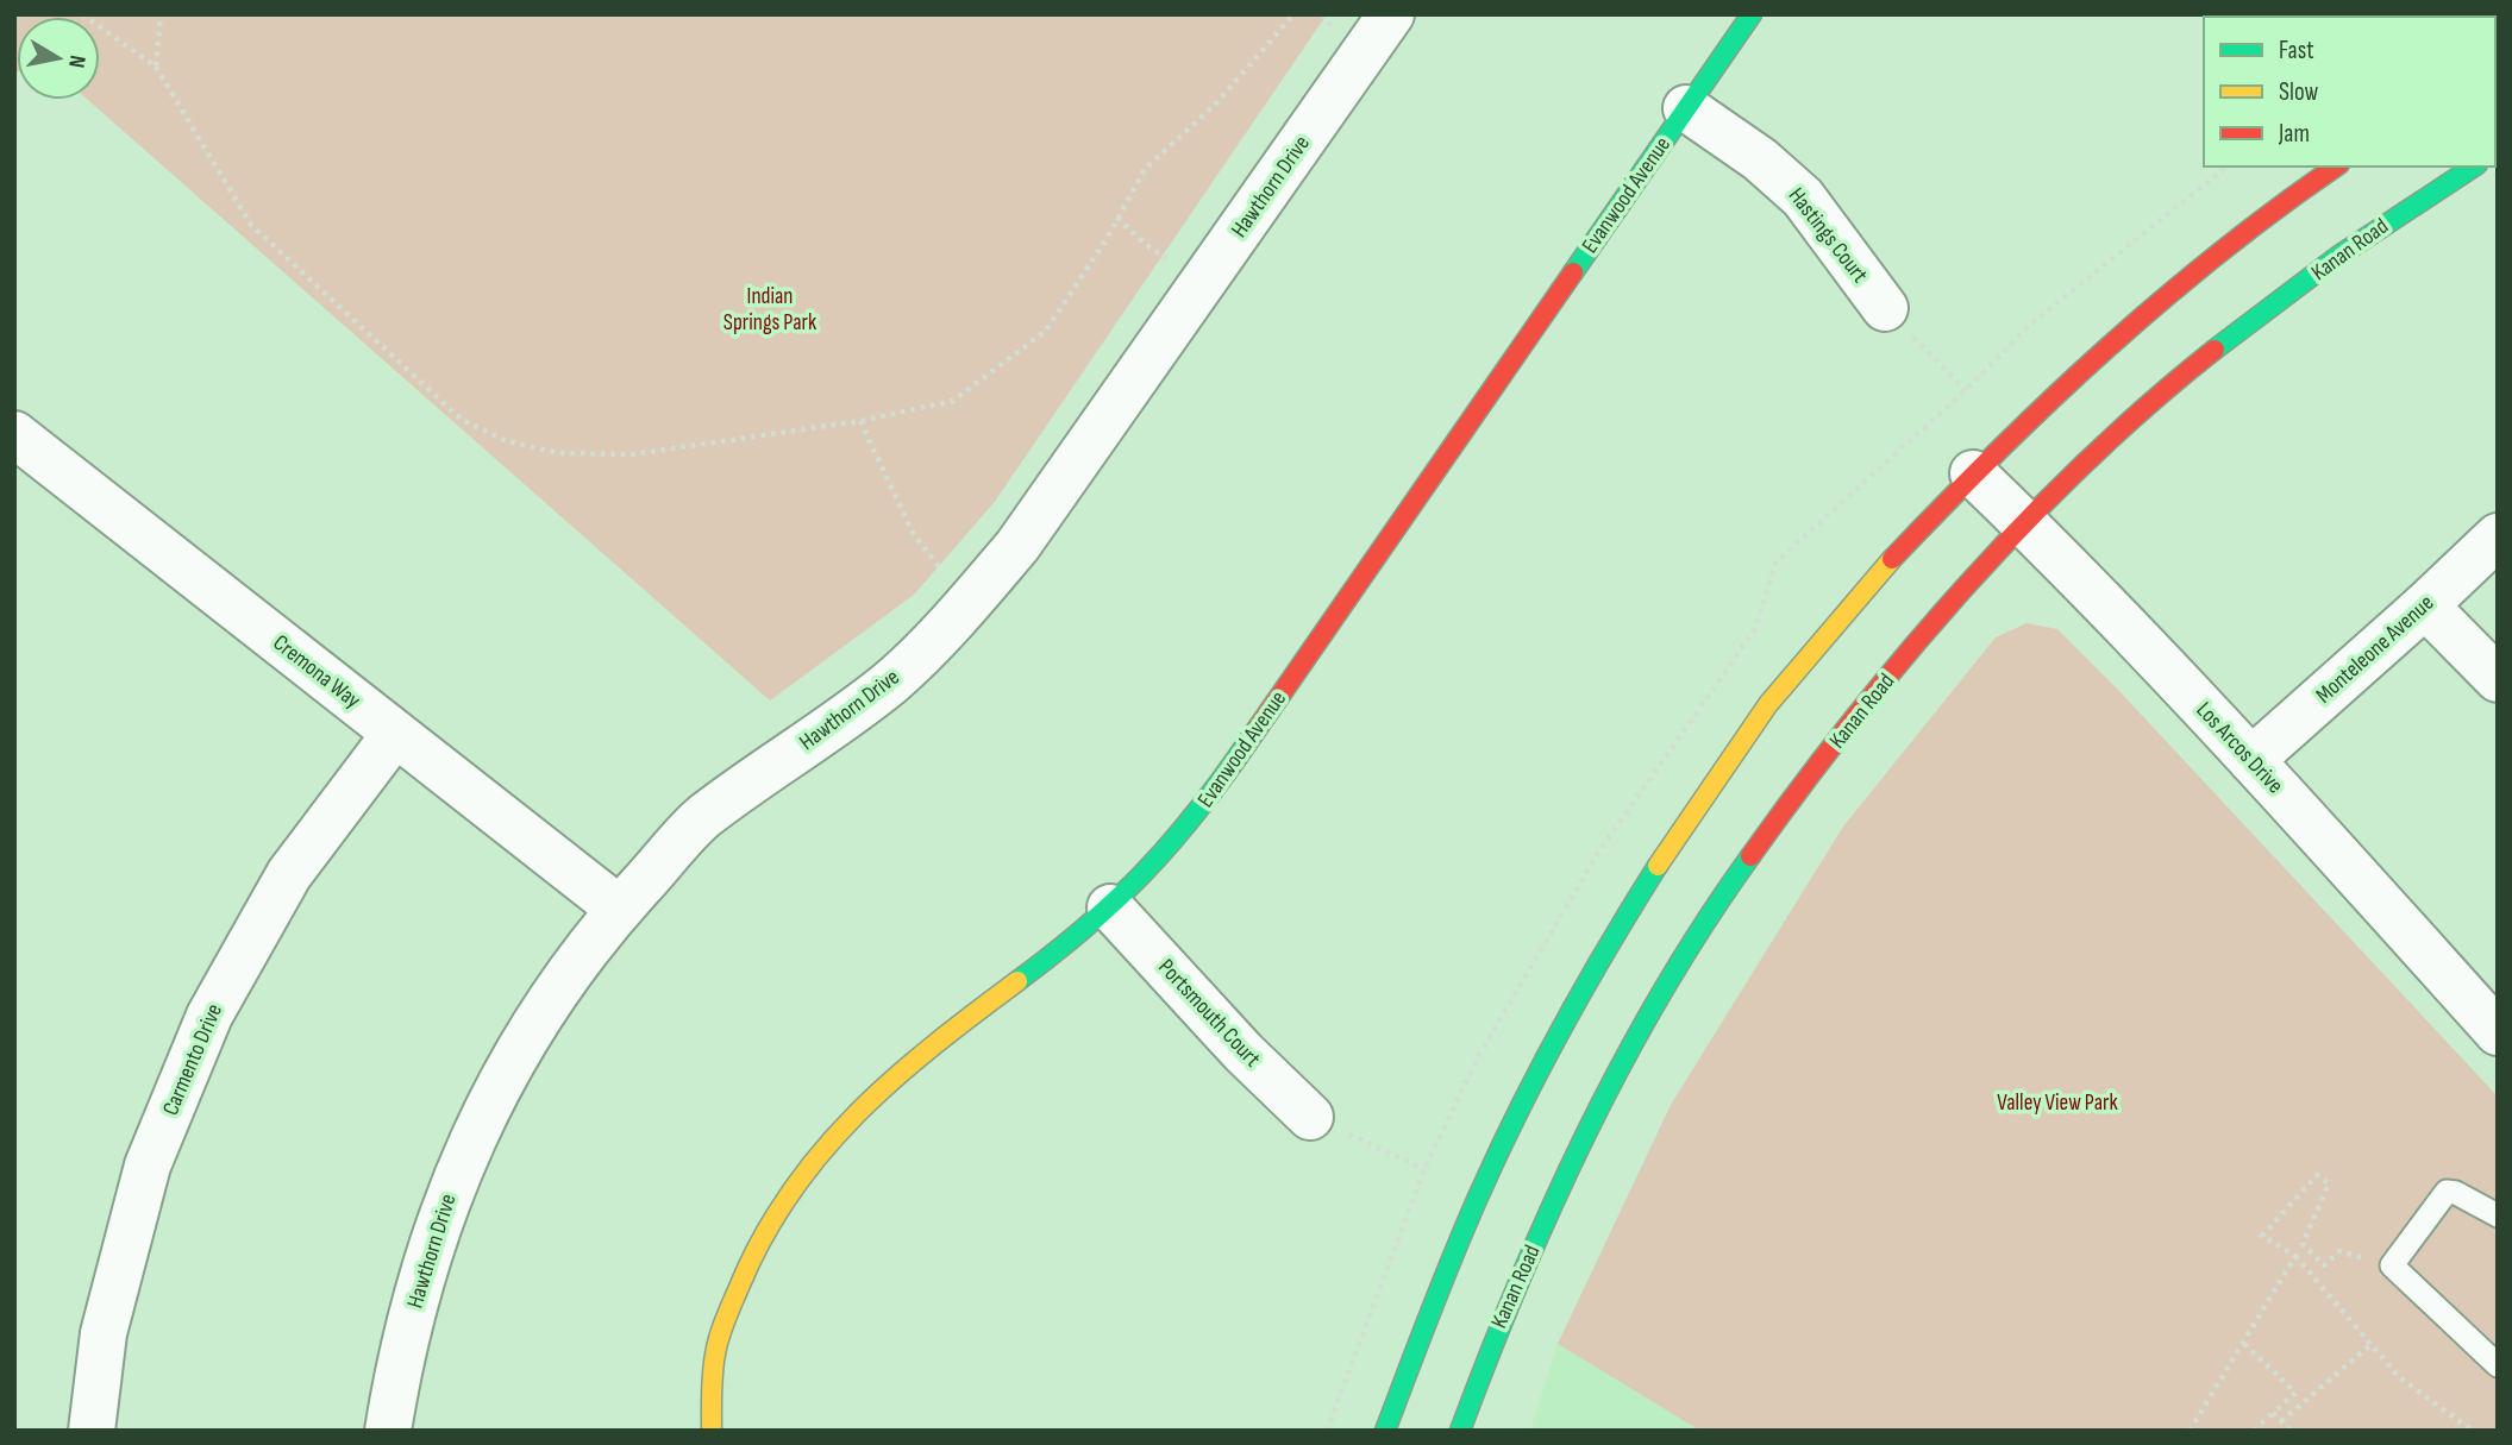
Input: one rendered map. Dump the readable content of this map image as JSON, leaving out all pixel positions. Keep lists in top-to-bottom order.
{
  "streets": {
    "main road": ["Evanwood Avenue", "Kanan Road"],
    "street": [
      "Hawthorn Drive",
      "Hastings Court",
      "Monteleone Avenue",
      "Cremona Way",
      "Los Arcos Drive",
      "Portsmouth Court",
      "Carmento Drive"
    ]
  },
  "crossings": [
    ["Hawthorn Drive", "Cremona Way"],
    ["Evanwood Avenue", "Hastings Court"],
    ["Evanwood Avenue", "Portsmouth Court"],
    ["Kanan Road", "Los Arcos Drive"],
    ["Monteleone Avenue", "Los Arcos Drive"],
    ["Cremona Way", "Carmento Drive"]
  ],
  "parks": ["Indian Springs Park", "Valley View Park"],
  "legend": ["Fast", "Slow", "Jam"],
  "north": "right"
}
